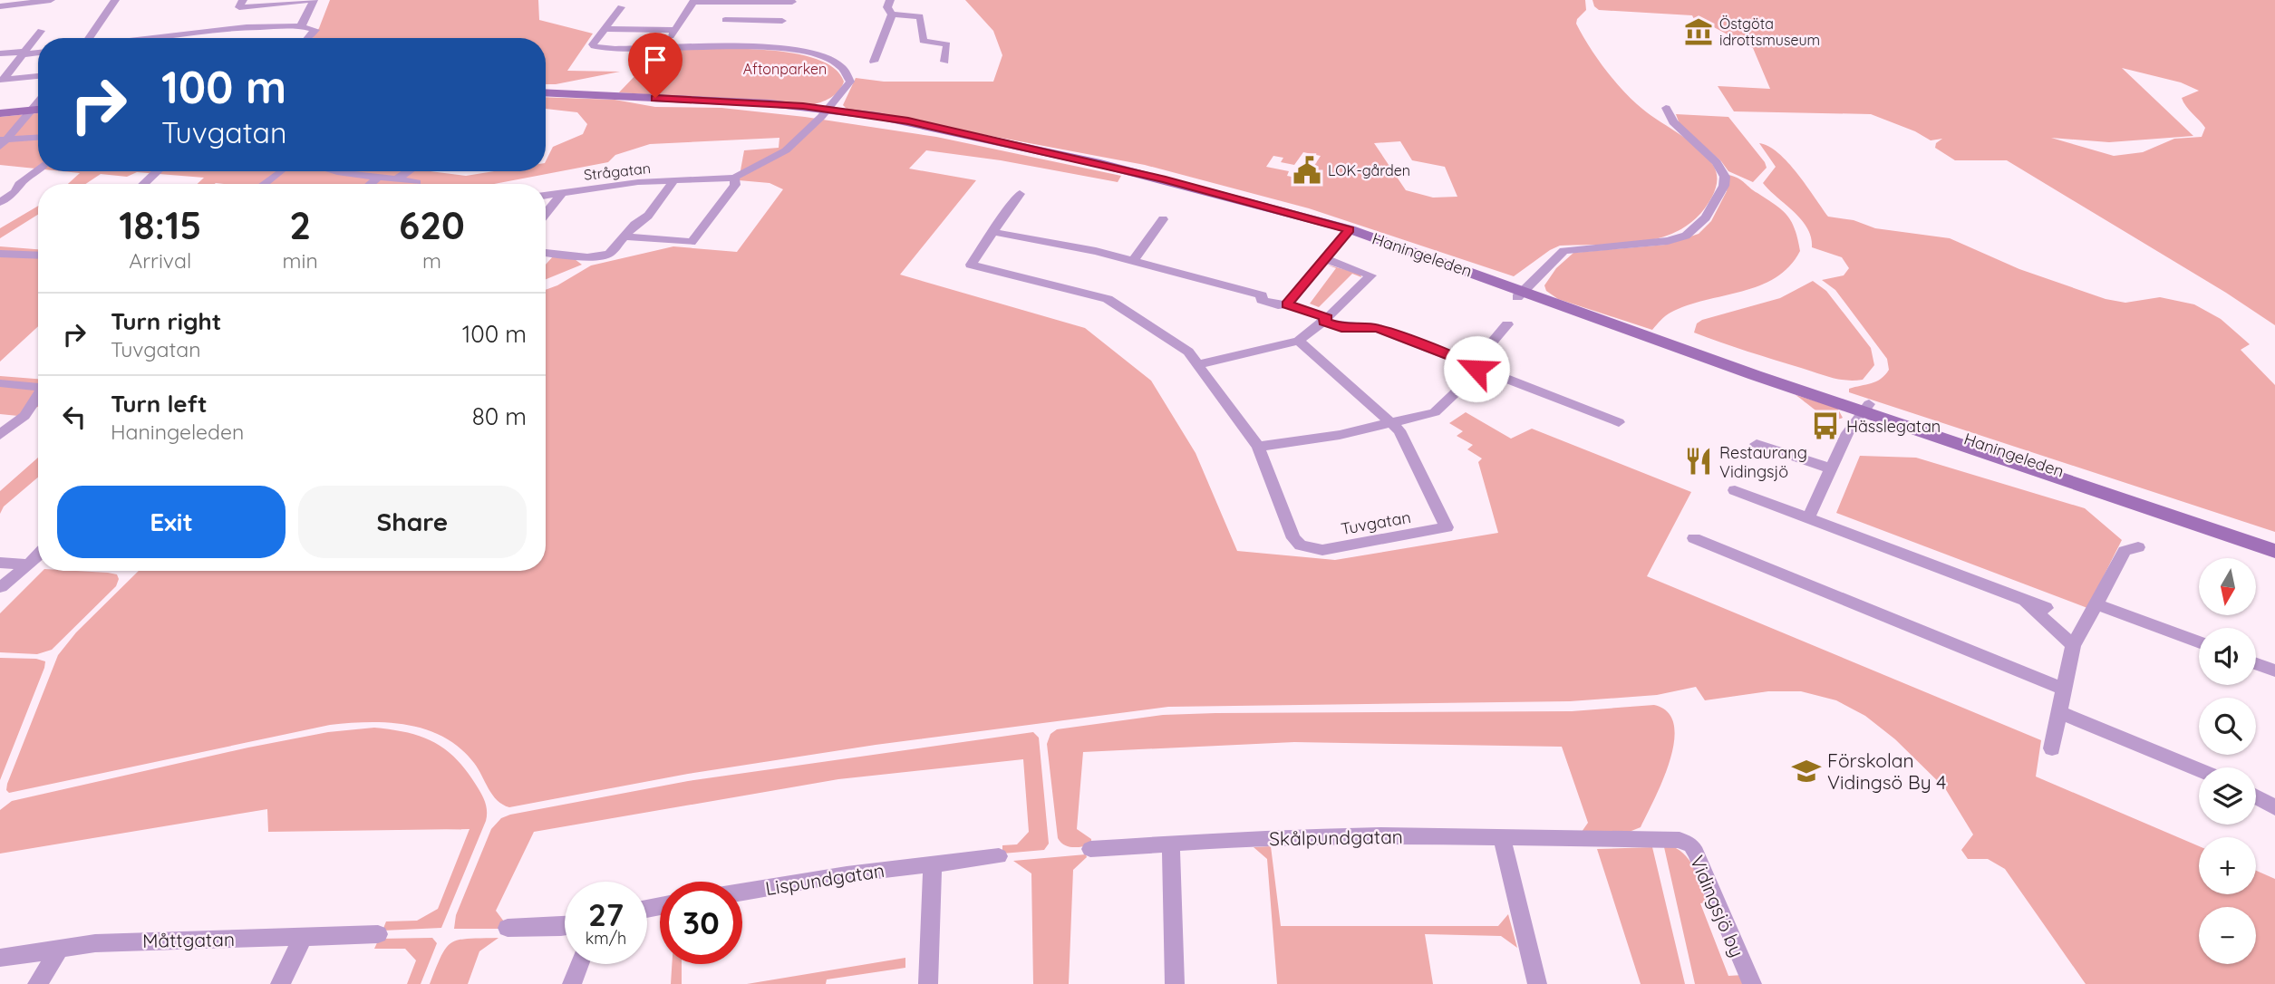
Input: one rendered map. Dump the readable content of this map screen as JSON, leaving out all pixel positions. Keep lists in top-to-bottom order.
{
  "streets": {
    "main road": ["Haningeleden"],
    "street": [
      "Strågatan",
      "Tuvgatan",
      "Skålpundgatan",
      "Lispundgatan",
      "Vidingsjö by",
      "Måttgatan"
    ]
  },
  "crossings": [
    ["Strågatan", "Haningeleden"],
    ["Skålpundgatan", "Vidingsjö by"]
  ],
  "parks": ["Aftonparken"],
  "places": {
    "museum": ["Östgöta idrottsmuseum"],
    "public building": ["LOK-gården"],
    "bus stop": ["Hässlegatan"],
    "restaurant": ["Restaurang Vidingsjö"],
    "school or university": ["Förskolan Vidingsö By 4"]
  },
  "north": "bottom",
  "page": {
    "turn": ["100 m", "Tuvgatan"],
    "eta": [
      "18:15",
      "Arrival",
      "2",
      "min",
      "620",
      "m"
    ],
    "list": [
      {
        "name": "Turn right",
        "note": "Tuvgatan",
        "value": "100 m"
      },
      {
        "name": "Turn left",
        "note": "Haningeleden",
        "value": "80 m"
      }
    ],
    "buttons": ["Exit", "Share"],
    "map_buttons": ["+", "−"],
    "speed": "27 km/h",
    "limit": "30"
  }
}
